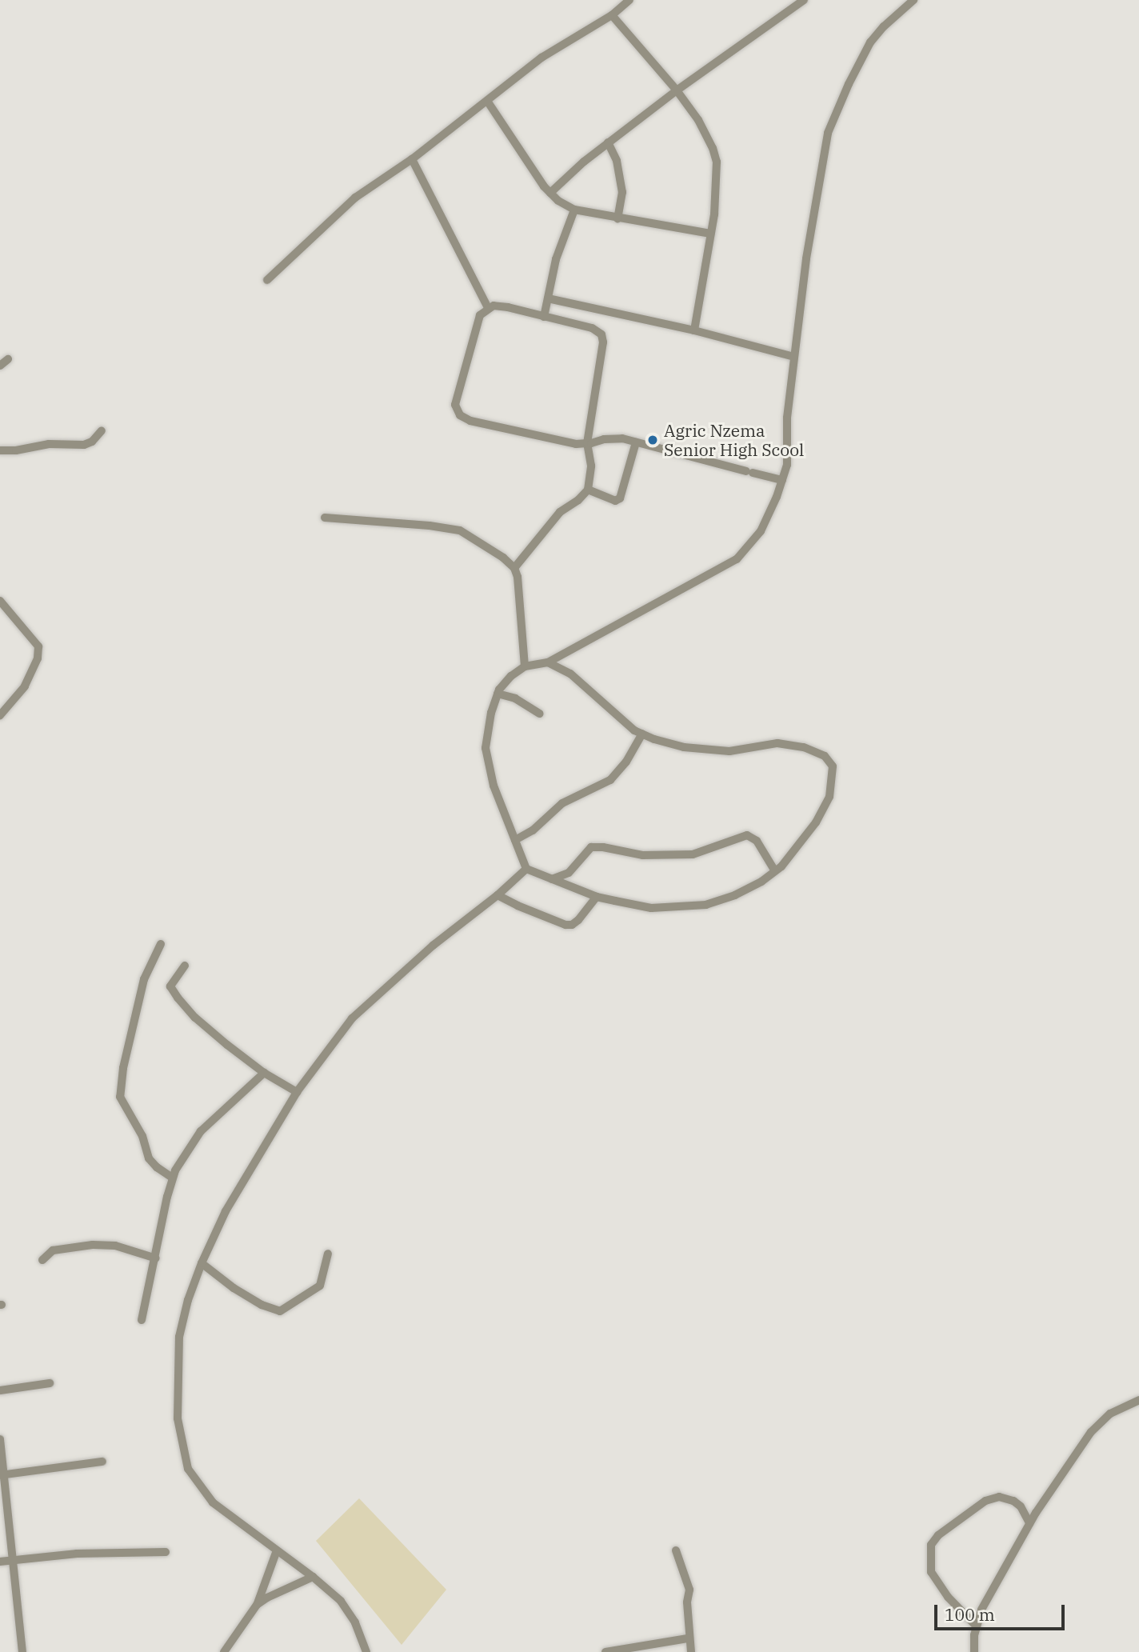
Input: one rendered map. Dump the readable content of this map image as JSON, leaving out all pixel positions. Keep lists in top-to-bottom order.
{
  "places": ["Agric Nzema Senior High Scool"],
  "scale_bar": "100 m"
}
